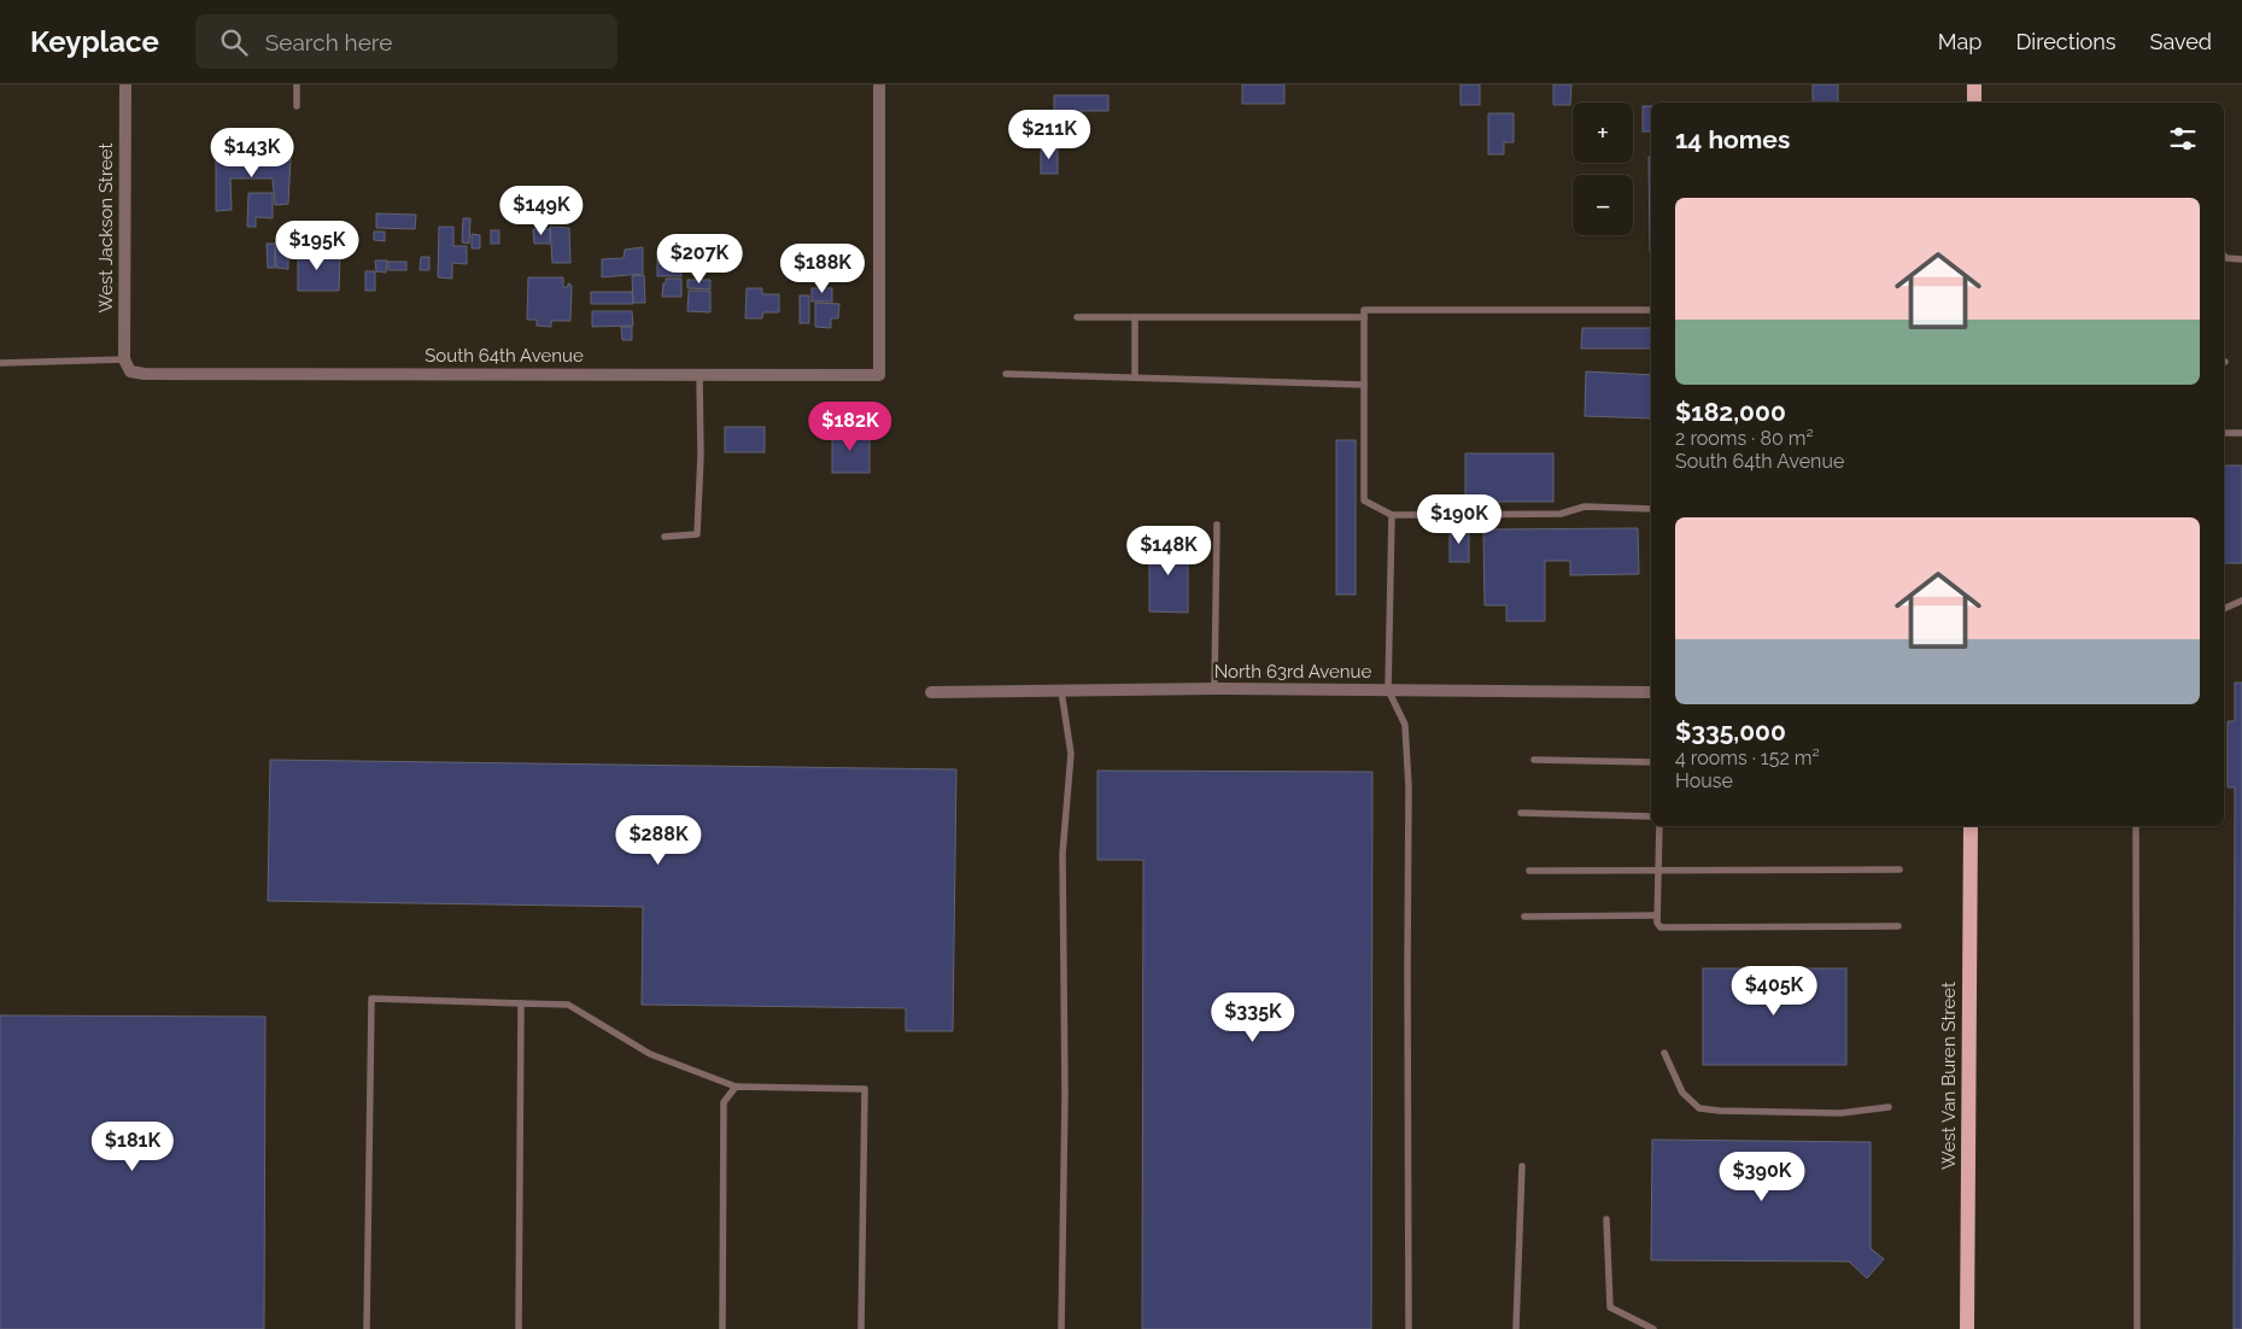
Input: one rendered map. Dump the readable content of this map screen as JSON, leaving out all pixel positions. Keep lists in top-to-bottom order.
{
  "streets": {
    "main road": ["West Van Buren Street"],
    "street": ["West Jackson Street", "South 64th Avenue", "North 63rd Avenue"]
  },
  "crossings": [
    ["West Jackson Street", "South 64th Avenue"]
  ],
  "page": {
    "header": "Keyplace",
    "search": "Search here",
    "nav": ["Map", "Directions", "Saved"],
    "map_buttons": ["+", "−"],
    "heading": "14 homes",
    "price": [
      "$211K",
      "$143K",
      "$149K",
      "$195K",
      "$207K",
      "$188K",
      "$182K",
      "$190K",
      "$148K",
      "$288K",
      "$405K",
      "$335K",
      "$181K",
      "$390K"
    ],
    "list": [
      {
        "name": "$182,000",
        "note": "2 rooms · 80 m² · South 64th Avenue"
      },
      {
        "name": "$335,000",
        "note": "4 rooms · 152 m² · House"
      }
    ]
  }
}
